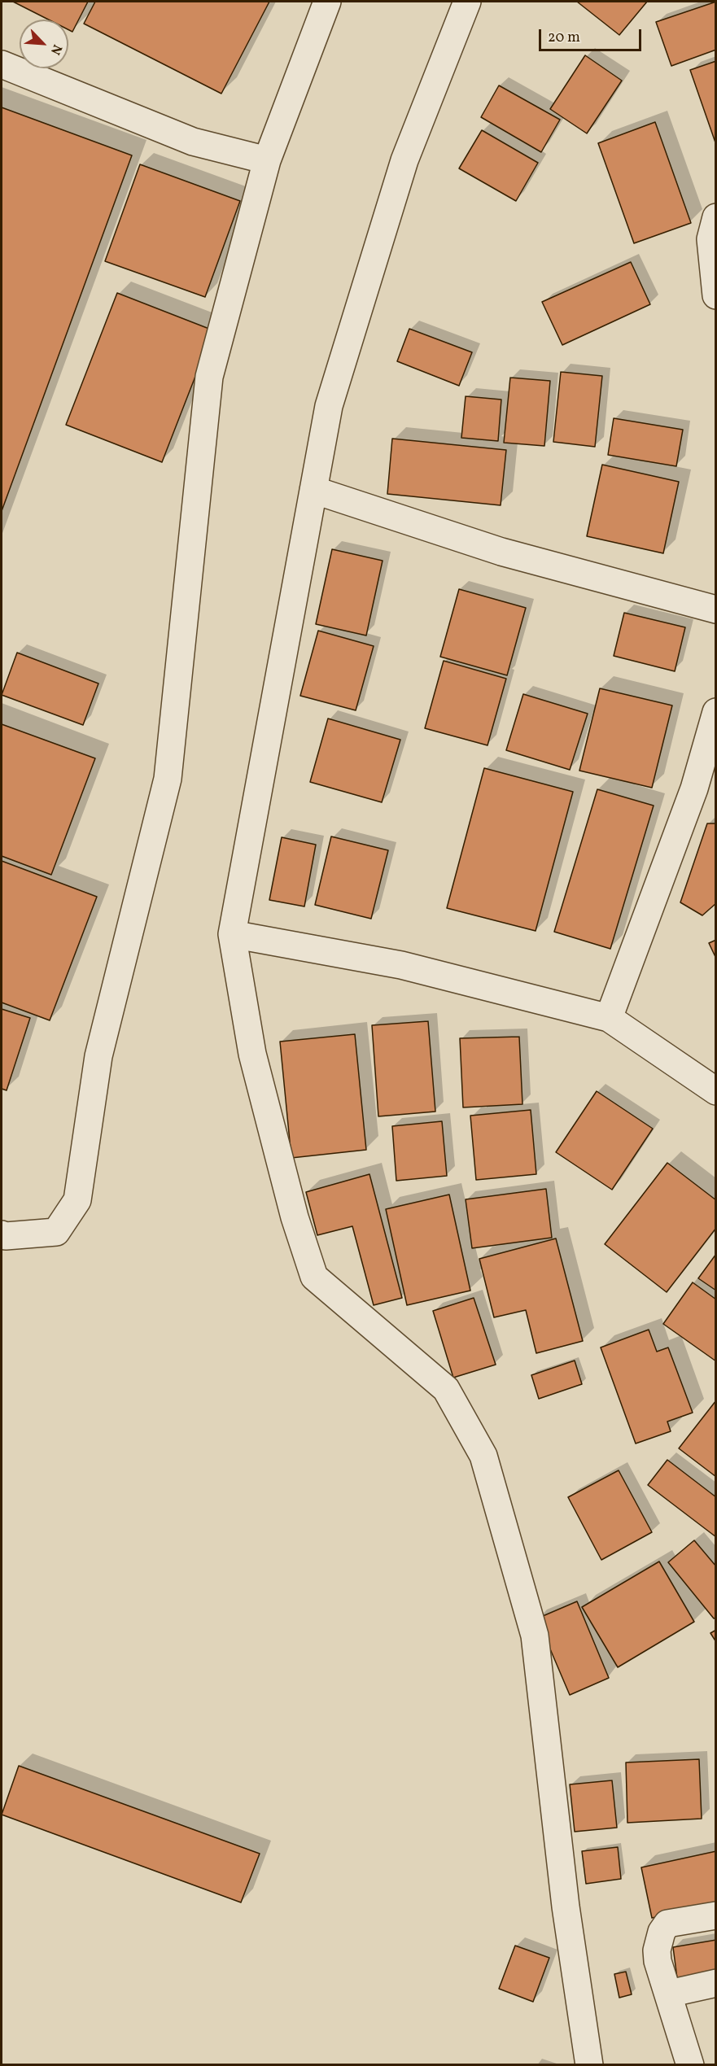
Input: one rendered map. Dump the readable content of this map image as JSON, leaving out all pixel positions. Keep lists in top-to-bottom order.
{
  "scale_bar": "20 m",
  "north": "bottom right"
}
